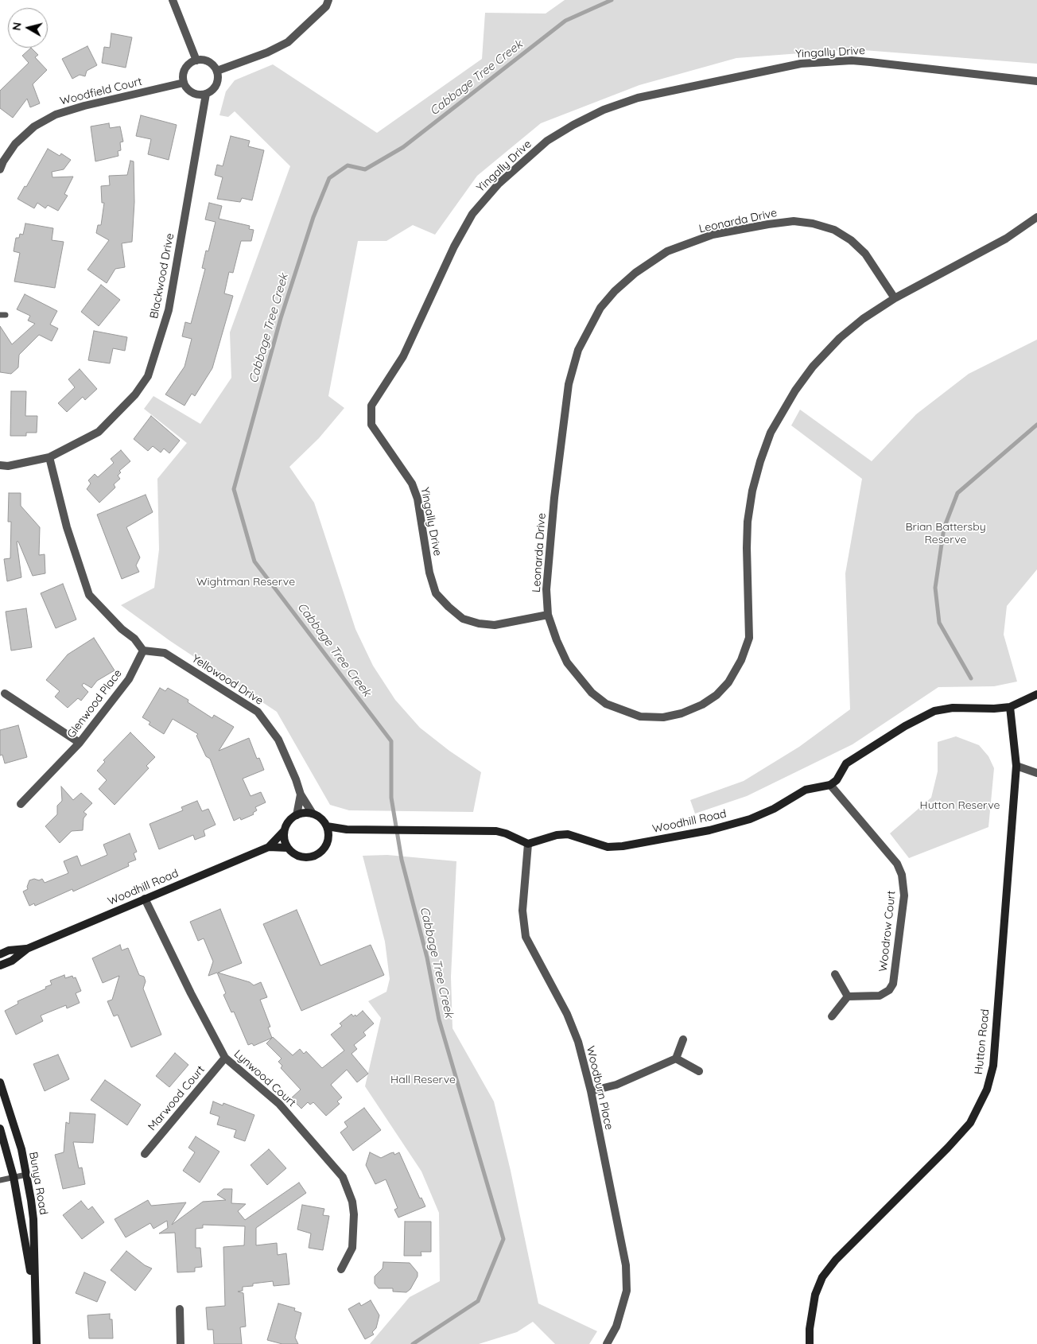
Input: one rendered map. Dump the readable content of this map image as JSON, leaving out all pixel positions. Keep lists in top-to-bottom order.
{
  "streets": {
    "street": [
      "Yingally Drive",
      "Woodfield Court",
      "Leonarda Drive",
      "Blackwood Drive",
      "Yellowood Drive",
      "Glenwood Place",
      "Woodhill Road",
      "Woodrow Court",
      "Hutton Road",
      "Lynwood Court",
      "Woodburn Place",
      "Marwood Court",
      "Bunya Road"
    ]
  },
  "crossings": [
    ["Yingally Drive", "Leonarda Drive"],
    ["Woodfield Court", "Blackwood Drive"],
    ["Yellowood Drive", "Glenwood Place"],
    ["Yellowood Drive", "Woodhill Road"],
    ["Woodhill Road", "Woodrow Court"],
    ["Woodhill Road", "Lynwood Court"],
    ["Woodhill Road", "Woodburn Place"],
    ["Lynwood Court", "Marwood Court"]
  ],
  "water": ["Cabbage Tree Creek"],
  "parks": [
    "Brian Battersby Reserve",
    "Wightman Reserve",
    "Hutton Reserve",
    "Hall Reserve"
  ],
  "north": "left"
}
